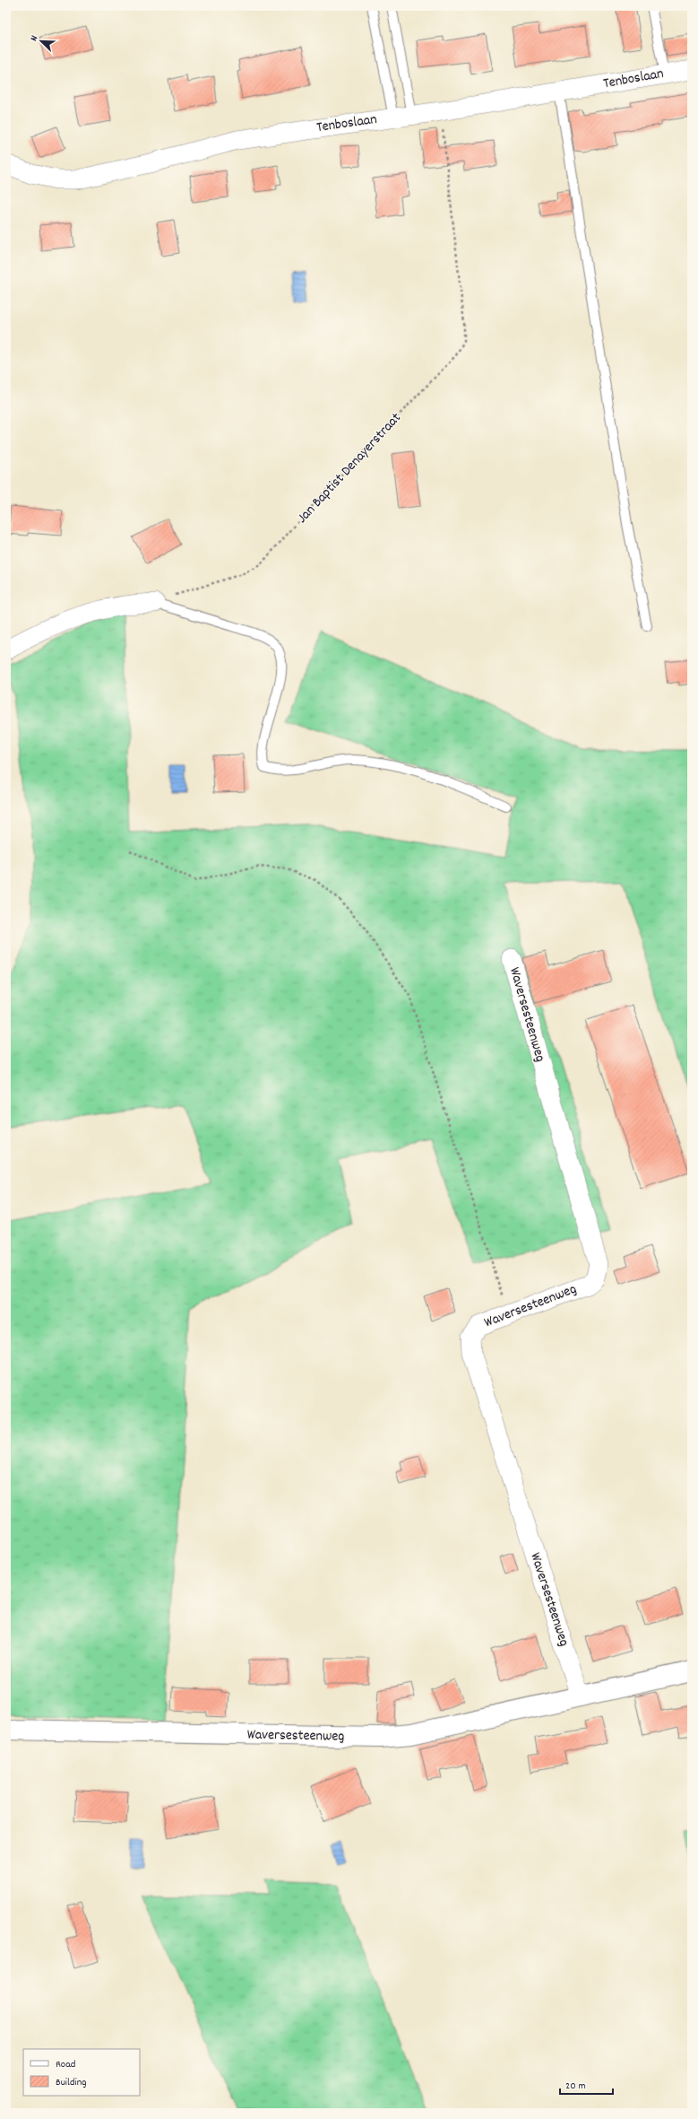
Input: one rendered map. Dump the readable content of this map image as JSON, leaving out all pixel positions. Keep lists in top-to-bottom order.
{
  "streets": {
    "street": ["Tenboslaan", "Waversesteenweg"],
    "path": ["Jan Baptist Denayerstraat"]
  },
  "crossings": [
    ["Tenboslaan", "Jan Baptist Denayerstraat"]
  ],
  "legend": ["Road", "Building"],
  "scale_bar": "20 m",
  "north": "top left"
}
